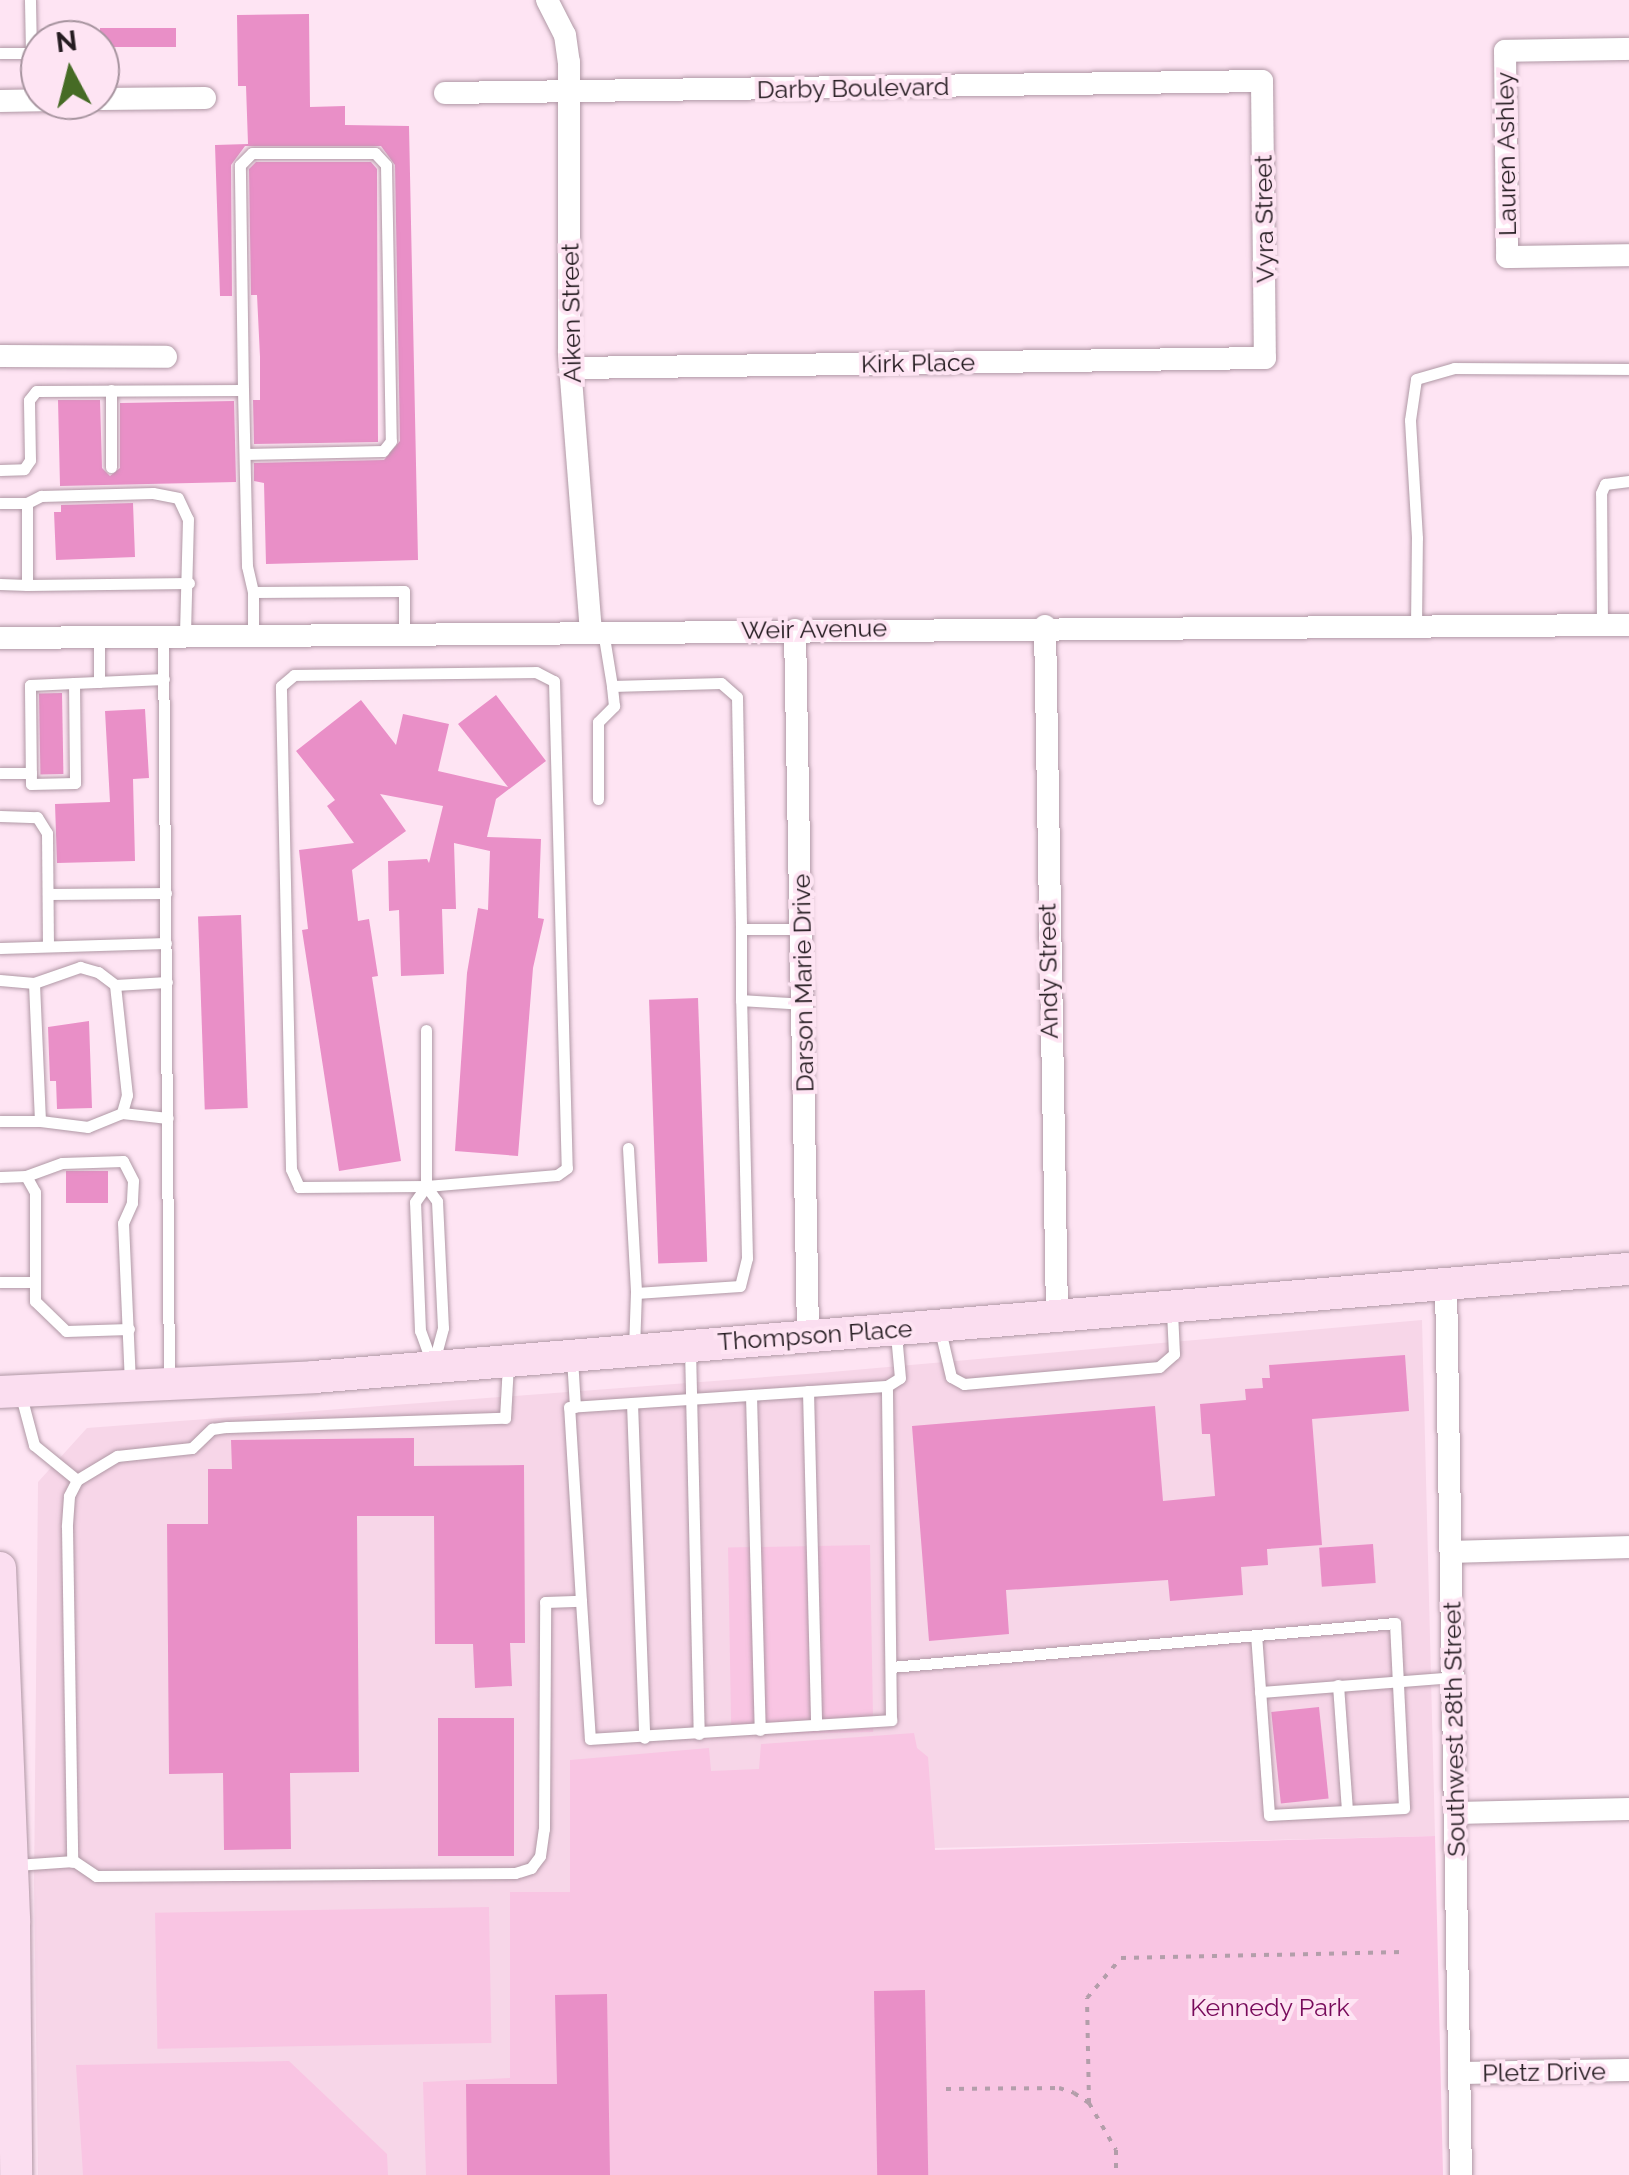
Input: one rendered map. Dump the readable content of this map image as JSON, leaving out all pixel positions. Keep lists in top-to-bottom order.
{
  "streets": {
    "street": [
      "Darby Boulevard",
      "Lauren Ashley",
      "Vyra Street",
      "Aiken Street",
      "Kirk Place",
      "Weir Avenue",
      "Andy Street",
      "Darson Marie Drive",
      "Thompson Place",
      "Southwest 28th Street",
      "Pletz Drive"
    ]
  },
  "crossings": [
    ["Darby Boulevard", "Vyra Street"],
    ["Darby Boulevard", "Aiken Street"],
    ["Vyra Street", "Kirk Place"],
    ["Aiken Street", "Kirk Place"],
    ["Aiken Street", "Weir Avenue"],
    ["Weir Avenue", "Andy Street"],
    ["Weir Avenue", "Darson Marie Drive"],
    ["Andy Street", "Thompson Place"],
    ["Darson Marie Drive", "Thompson Place"],
    ["Thompson Place", "Southwest 28th Street"],
    ["Southwest 28th Street", "Pletz Drive"]
  ],
  "parks": ["Kennedy Park"],
  "north": "top"
}
